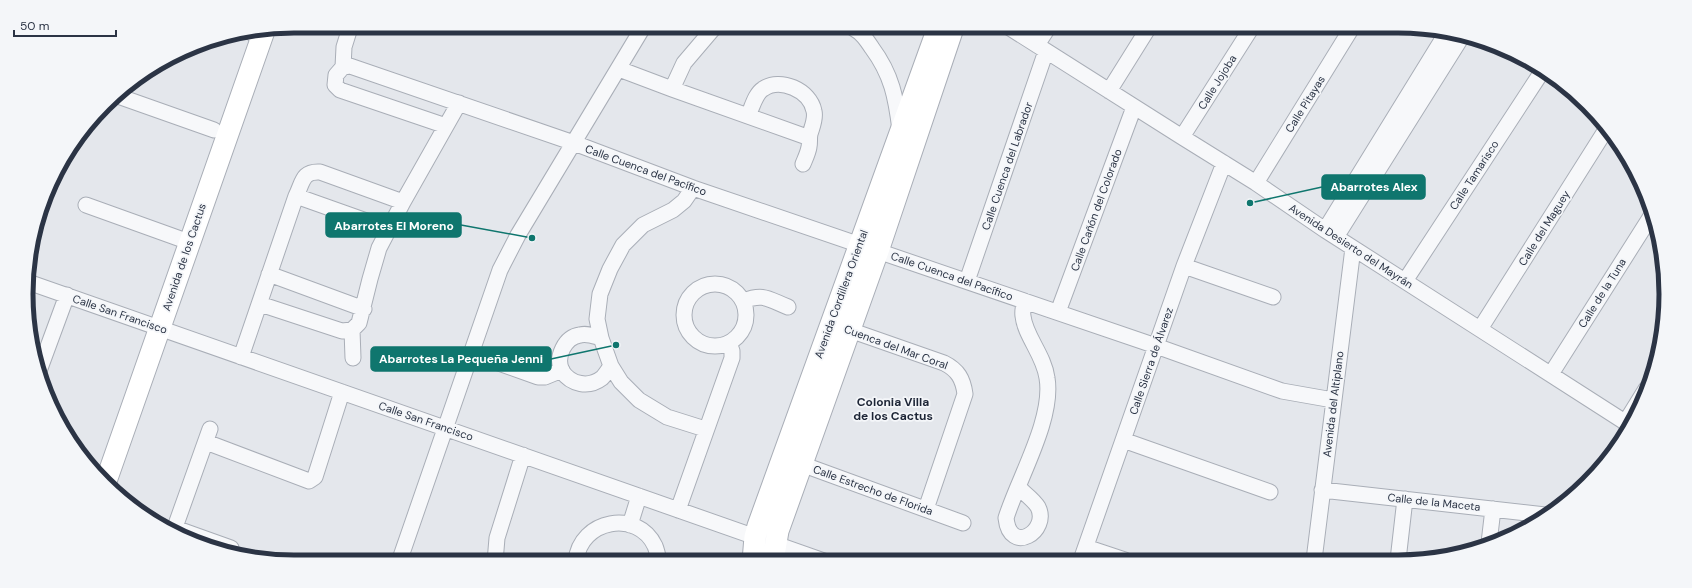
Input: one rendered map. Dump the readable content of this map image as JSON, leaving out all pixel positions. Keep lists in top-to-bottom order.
{
  "streets": {
    "street": [
      "Calle Jojoba",
      "Calle Pitayas",
      "Calle Cuenca del Labrador",
      "Calle Cuenca del Pacífico",
      "Calle Tamarisco",
      "Calle Cañón del Colorado",
      "Calle del Maguey",
      "Avenida Desierto del Mayrán",
      "Avenida de los Cactus",
      "Calle de la Tuna",
      "Avenida Cordillera Oriental",
      "Calle San Francisco",
      "Cuenca del Mar Coral",
      "Calle Sierra de Álvarez",
      "Avenida del Altiplano",
      "Calle Estrecho de Florida",
      "Calle de la Maceta"
    ]
  },
  "crossings": [
    ["Calle Jojoba", "Avenida Desierto del Mayrán"],
    ["Calle Pitayas", "Avenida Desierto del Mayrán"],
    ["Calle Cuenca del Labrador", "Calle Cuenca del Pacífico"],
    ["Calle Cuenca del Labrador", "Avenida Desierto del Mayrán"],
    ["Calle Cuenca del Pacífico", "Calle Cañón del Colorado"],
    ["Calle Cuenca del Pacífico", "Avenida Cordillera Oriental"],
    ["Calle Cuenca del Pacífico", "Calle Sierra de Álvarez"],
    ["Calle Cuenca del Pacífico", "Avenida del Altiplano"],
    ["Calle Tamarisco", "Avenida Desierto del Mayrán"],
    ["Calle Cañón del Colorado", "Avenida Desierto del Mayrán"],
    ["Calle del Maguey", "Avenida Desierto del Mayrán"],
    ["Avenida Desierto del Mayrán", "Calle de la Tuna"],
    ["Avenida Desierto del Mayrán", "Calle Sierra de Álvarez"],
    ["Avenida Desierto del Mayrán", "Avenida del Altiplano"],
    ["Avenida de los Cactus", "Calle San Francisco"],
    ["Avenida Cordillera Oriental", "Calle San Francisco"],
    ["Avenida Cordillera Oriental", "Cuenca del Mar Coral"],
    ["Avenida Cordillera Oriental", "Calle Estrecho de Florida"],
    ["Cuenca del Mar Coral", "Calle Estrecho de Florida"],
    ["Avenida del Altiplano", "Calle de la Maceta"]
  ],
  "districts": ["Colonia Villa de los Cactus"],
  "places": ["Abarrotes Alex", "Abarrotes El Moreno", "Abarrotes La Pequeña Jenni"],
  "scale_bar": "50 m"
}
